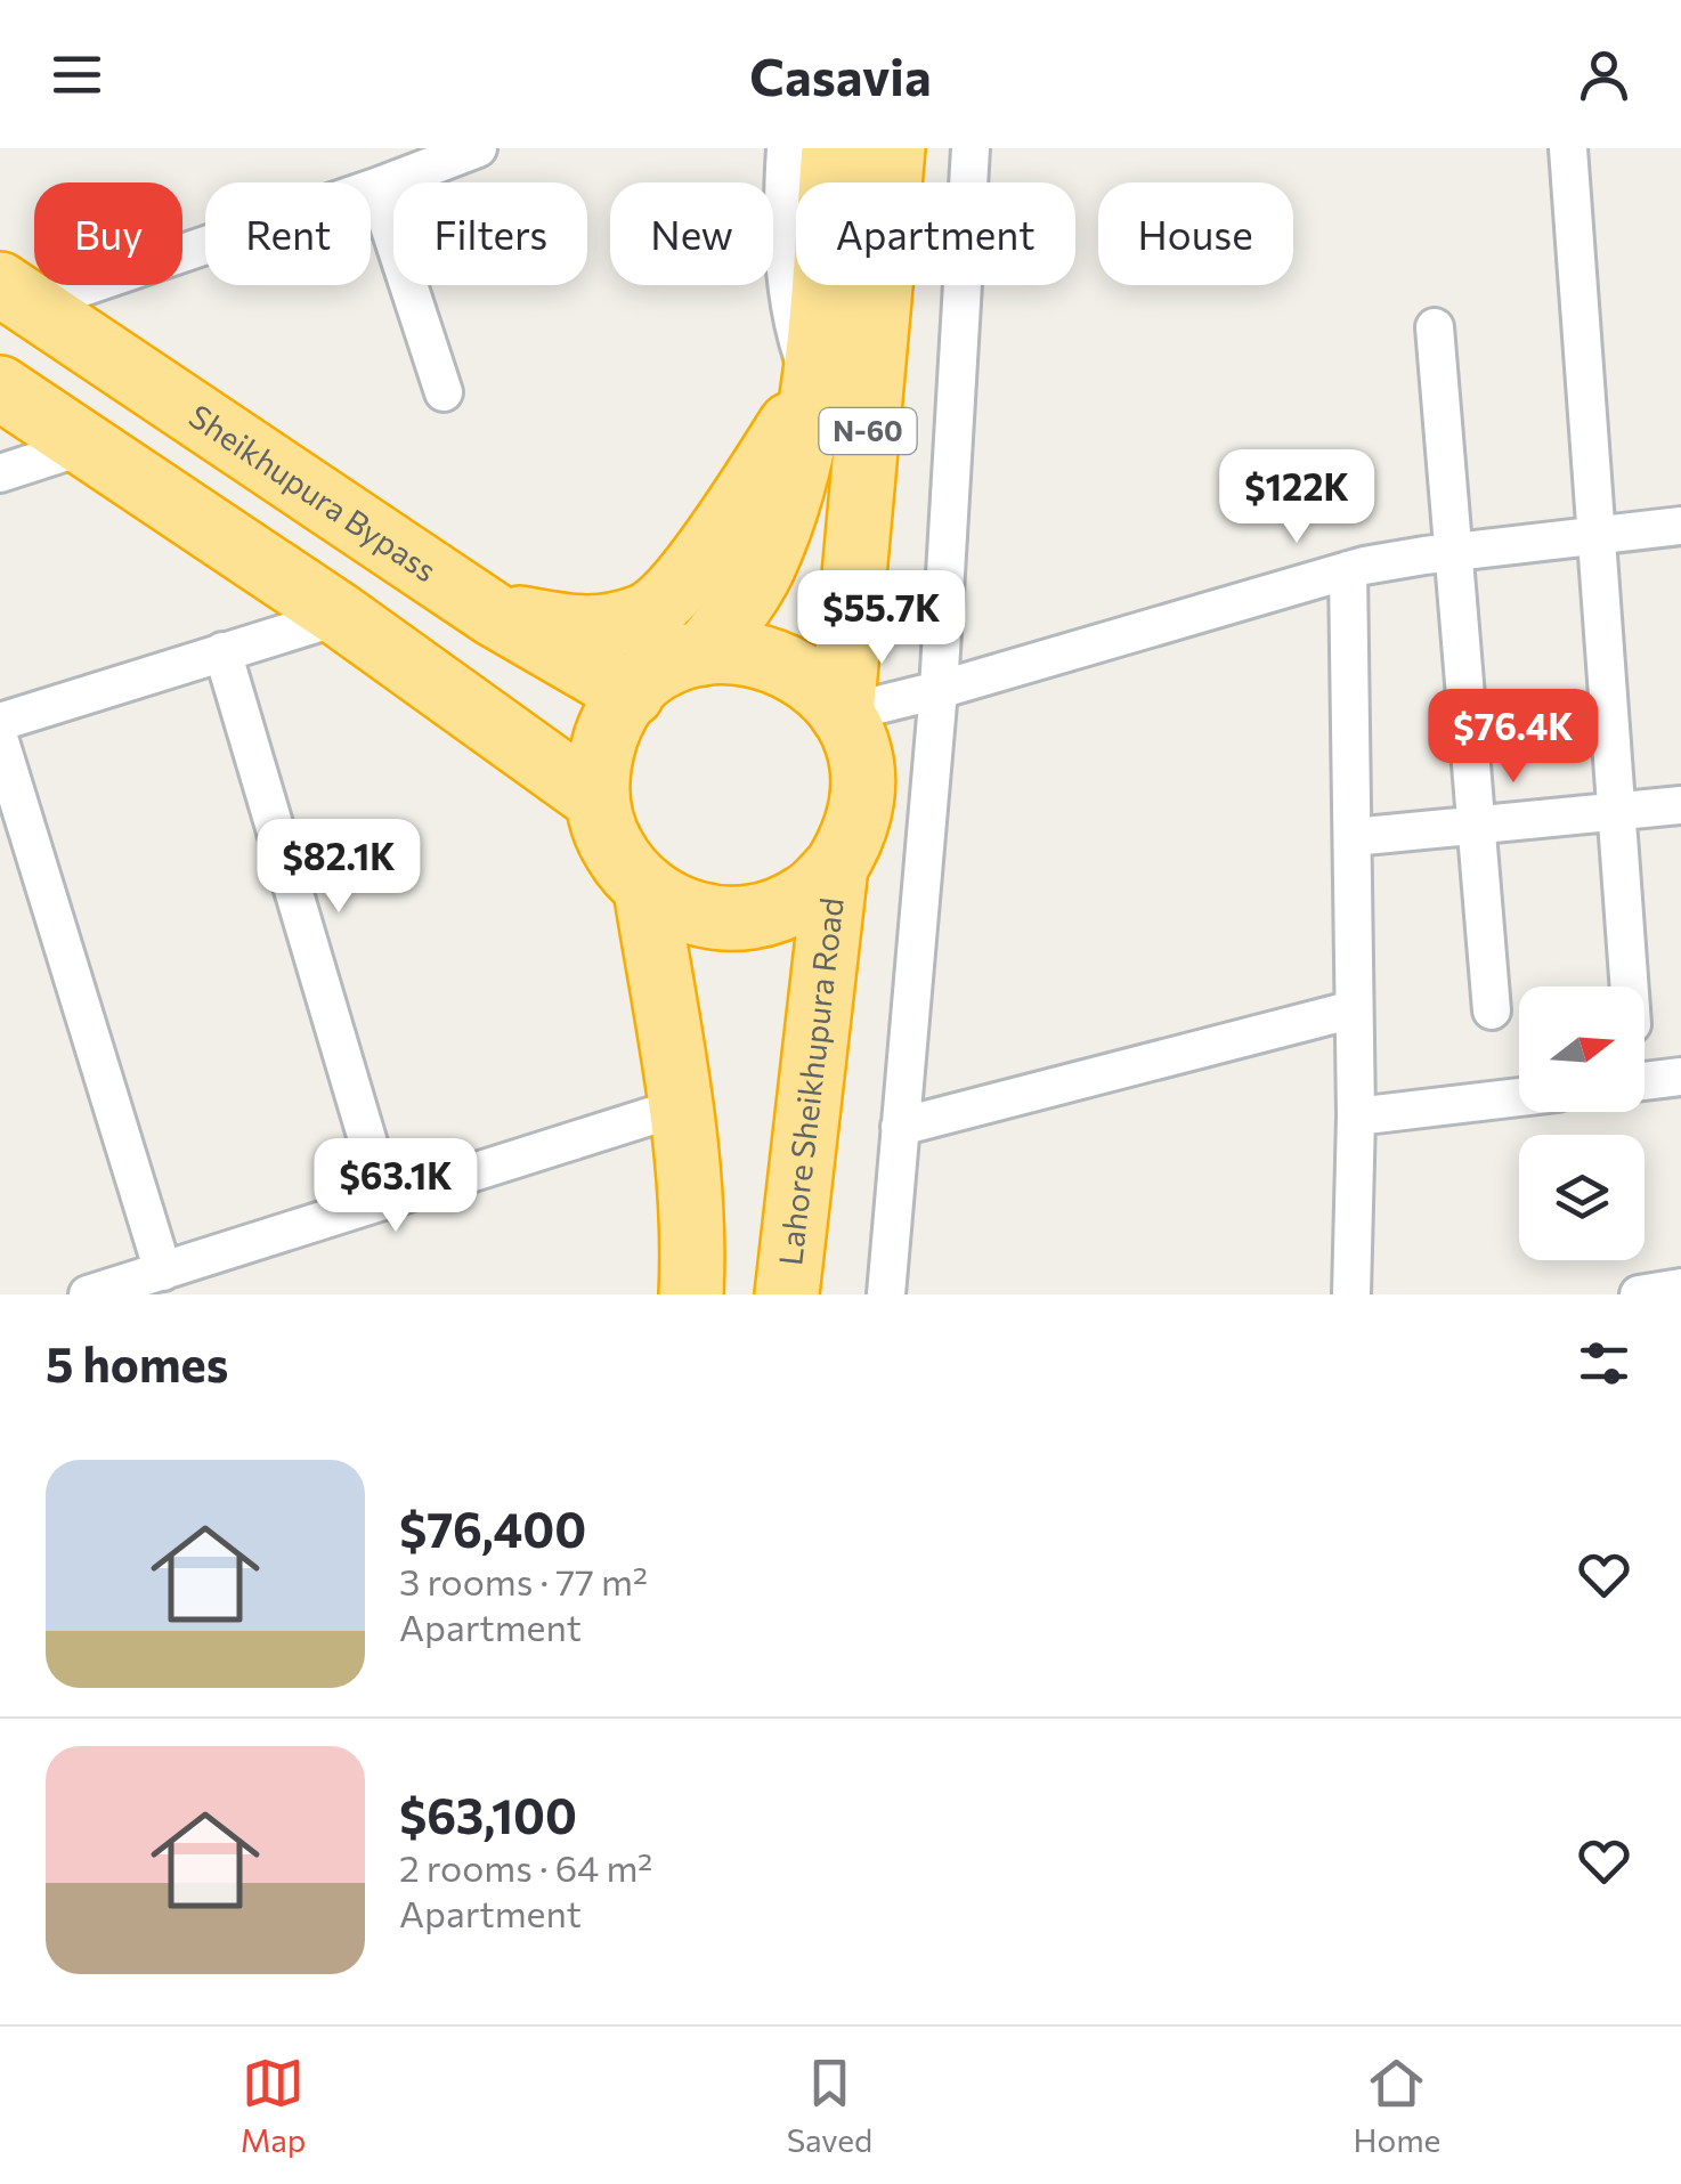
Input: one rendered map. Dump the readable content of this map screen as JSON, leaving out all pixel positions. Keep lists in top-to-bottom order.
{
  "streets": {
    "highway": ["N-60", "Sheikhupura Bypass", "Lahore Sheikhupura Road"]
  },
  "crossings": [
    ["N-60", "Sheikhupura Bypass"],
    ["N-60", "Lahore Sheikhupura Road"],
    ["Sheikhupura Bypass", "Lahore Sheikhupura Road"]
  ],
  "north": "right",
  "page": {
    "header": "Casavia",
    "chip": [
      "Buy",
      "Rent",
      "Filters",
      "New",
      "Apartment",
      "House"
    ],
    "price": [
      "$122K",
      "$55.7K",
      "$76.4K",
      "$82.1K",
      "$63.1K"
    ],
    "heading": "5 homes",
    "list": [
      {
        "name": "$76,400",
        "note": "3 rooms · 77 m² · Apartment"
      },
      {
        "name": "$63,100",
        "note": "2 rooms · 64 m² · Apartment"
      }
    ],
    "tabs": ["Map", "Saved", "Home"]
  }
}
